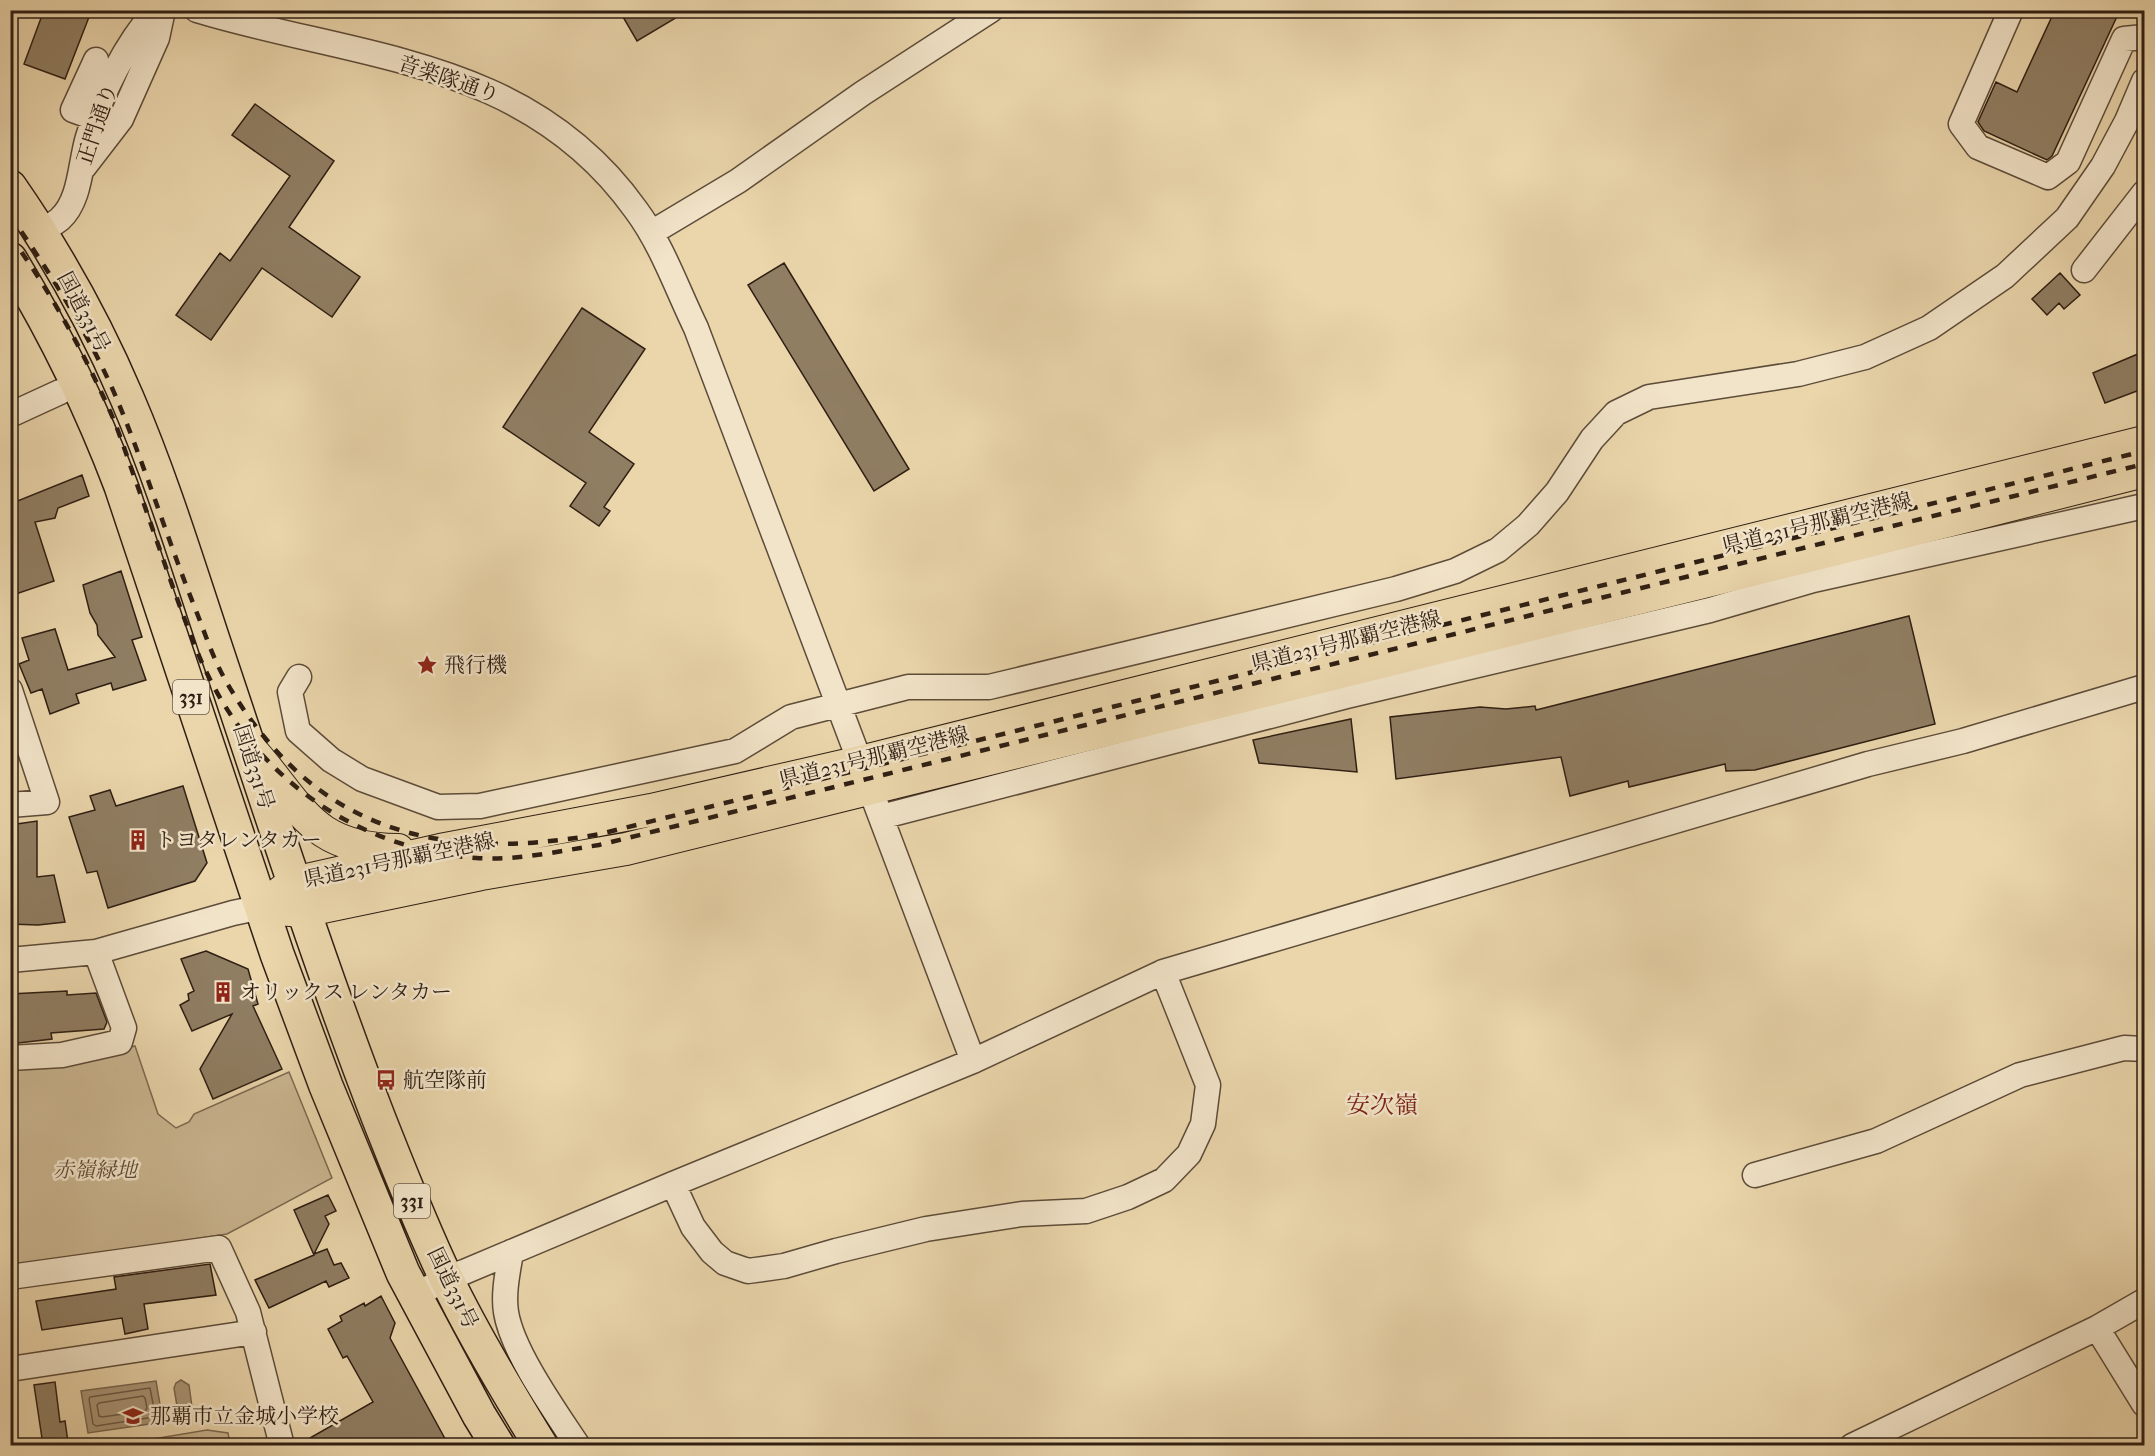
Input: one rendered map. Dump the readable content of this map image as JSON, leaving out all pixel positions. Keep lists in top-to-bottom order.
{
  "streets": {
    "highway": ["国道331号", "331"],
    "main road": ["県道231号那覇空港線"],
    "street": ["音楽隊通り", "正門通り"]
  },
  "crossings": [
    ["音楽隊通り", "県道231号那覇空港線"],
    ["国道331号", "県道231号那覇空港線"]
  ],
  "districts": ["安次嶺"],
  "parks": ["赤嶺緑地"],
  "places": {
    "place": ["飛行機"],
    "building": ["トヨタレンタカー", "オリックス レンタカー"],
    "bus stop": ["航空隊前"],
    "school or university": ["那覇市立金城小学校"]
  }
}
